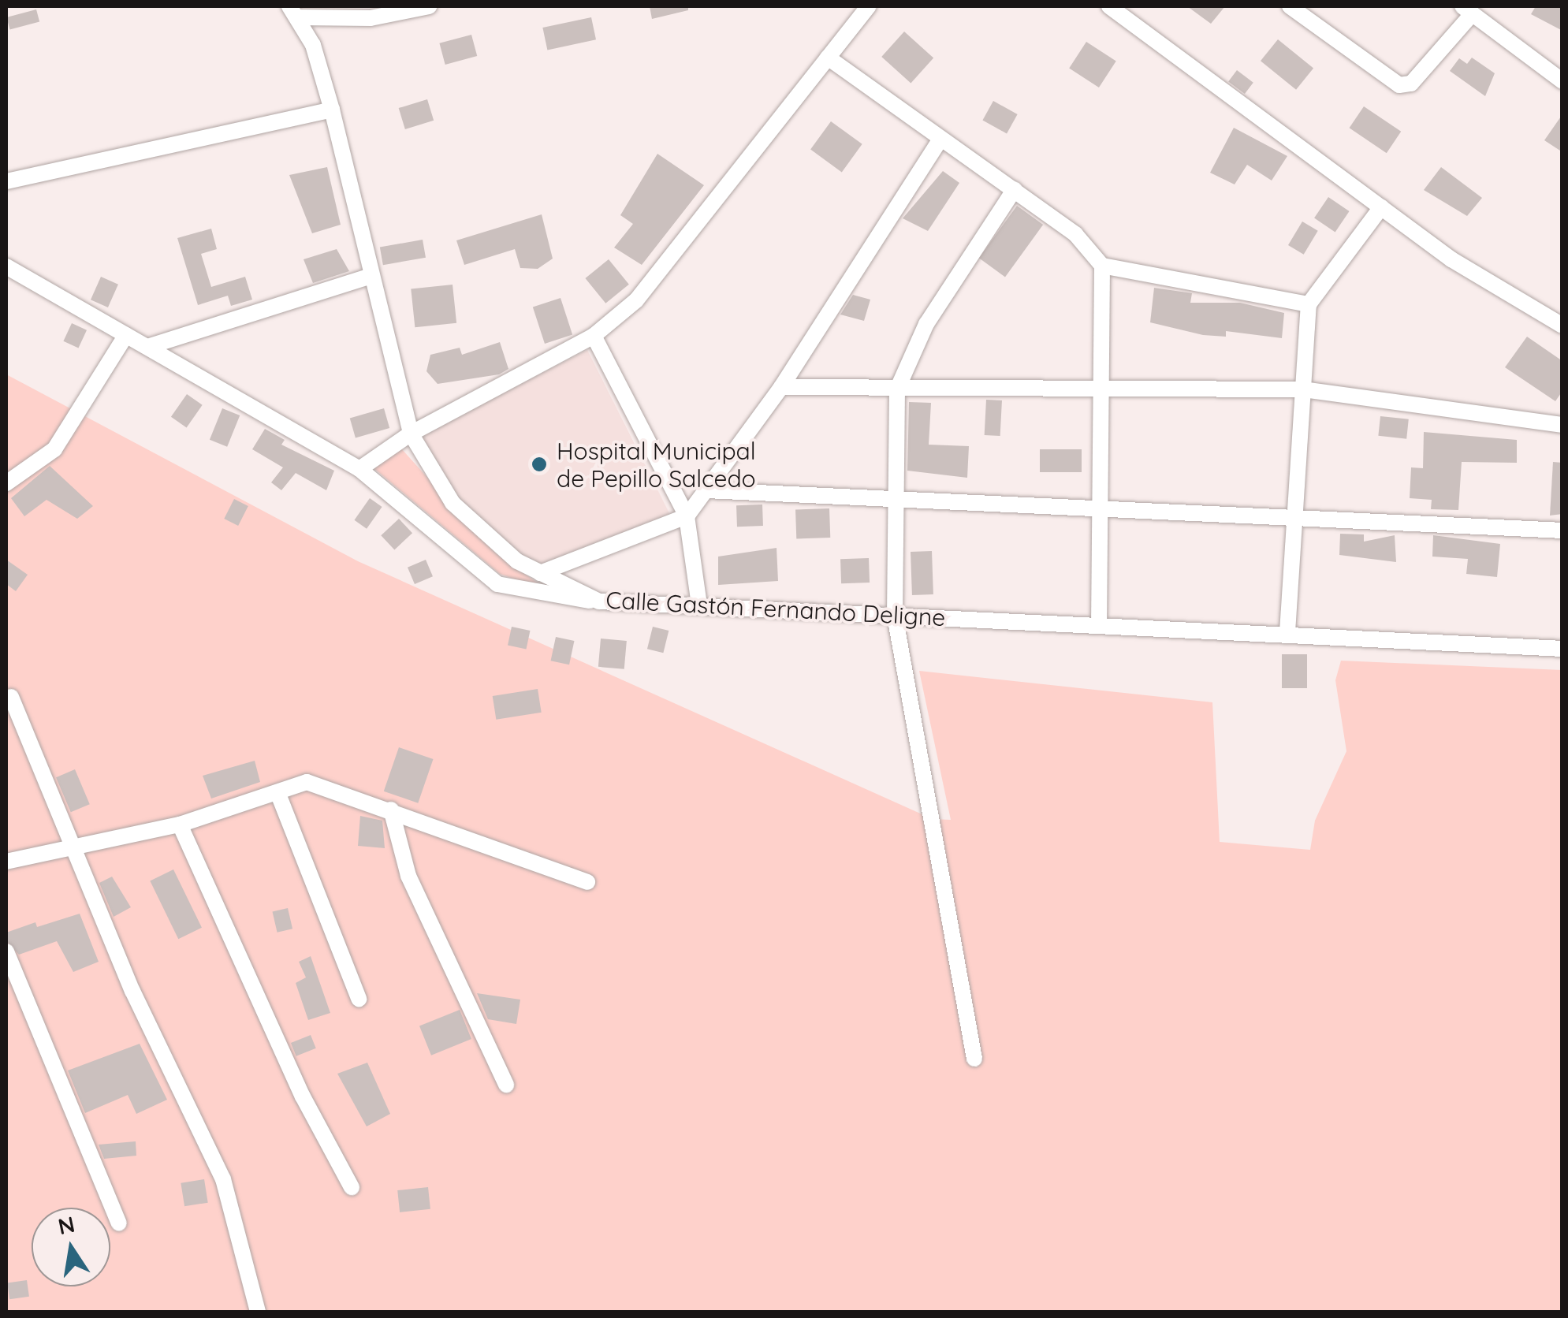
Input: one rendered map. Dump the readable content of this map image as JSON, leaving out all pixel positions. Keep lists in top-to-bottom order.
{
  "streets": {
    "street": ["Calle Gastón Fernando Deligne"]
  },
  "places": ["Hospital Municipal de Pepillo Salcedo"],
  "north": "top"
}
